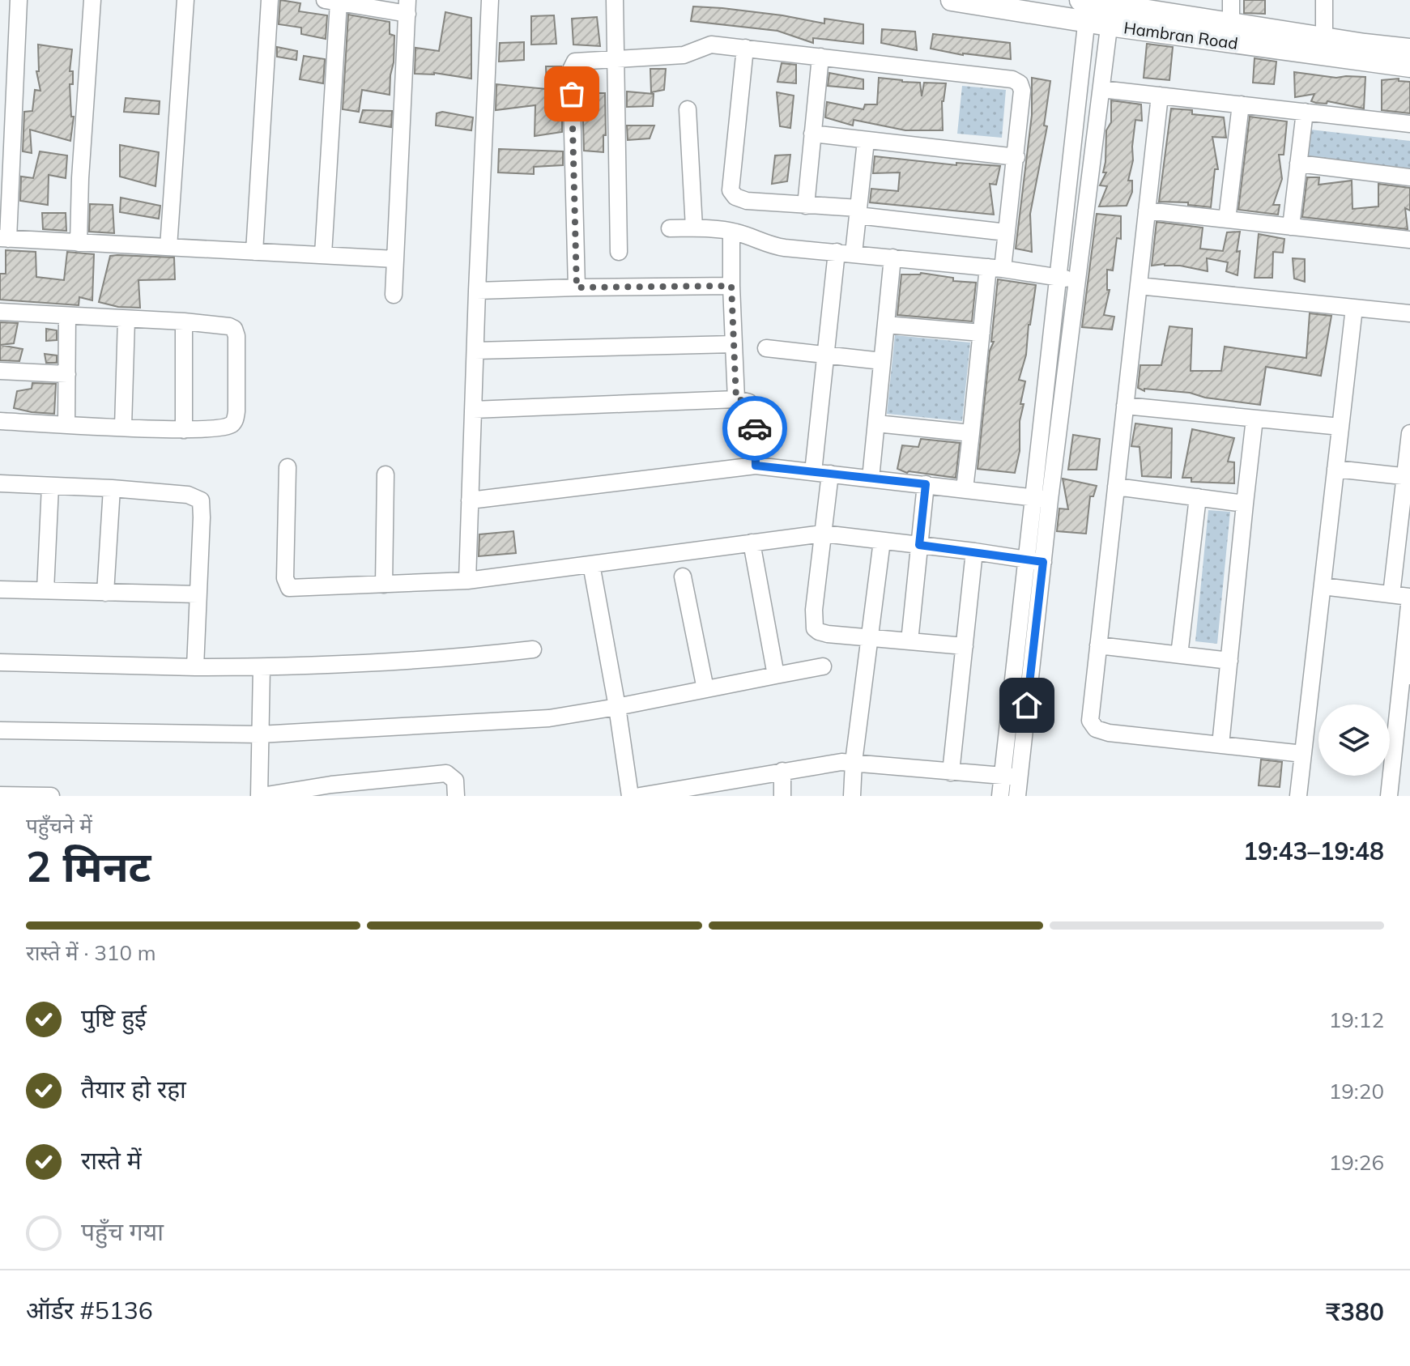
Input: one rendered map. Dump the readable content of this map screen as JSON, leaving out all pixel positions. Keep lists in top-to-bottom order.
{
  "streets": {
    "main road": ["Hambran Road"]
  },
  "page": {
    "heading": ["2 मिनट", "पहुँचने में", "19:43–19:48"],
    "panel": ["ऑर्डर #5136", "₹380"],
    "bar": "रास्ते में · 310 m",
    "list": [
      ["पुष्टि हुई", "19:12"],
      ["तैयार हो रहा", "19:20"],
      ["रास्ते में", "19:26"],
      "पहुँच गया"
    ]
  }
}
